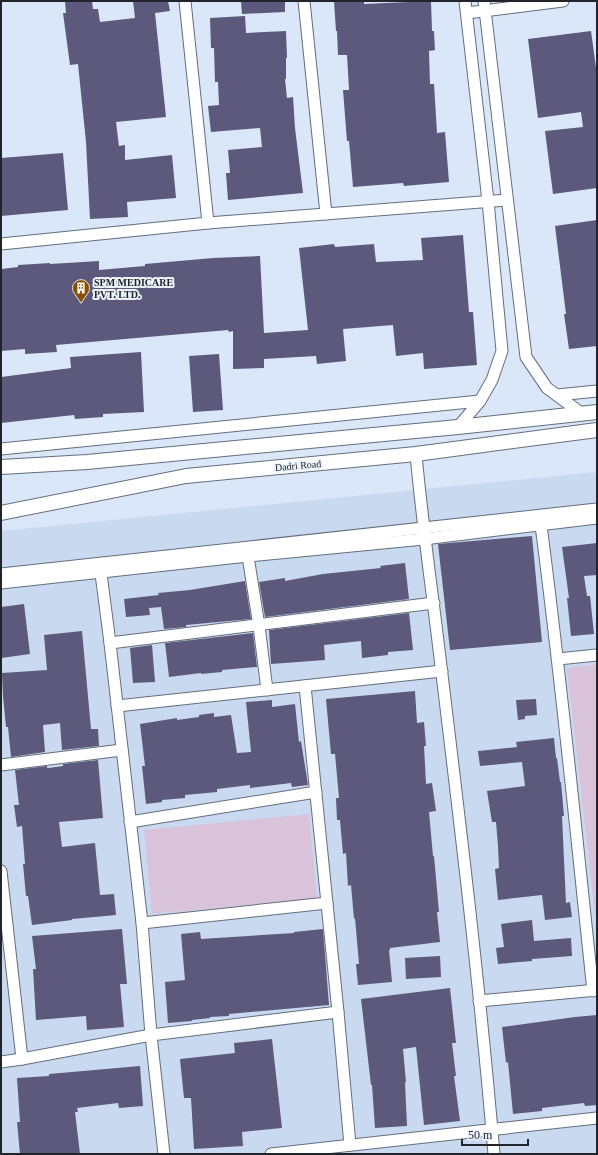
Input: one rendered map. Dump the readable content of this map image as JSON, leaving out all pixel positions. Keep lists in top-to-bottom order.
{
  "streets": {
    "main road": ["Dadri Road"]
  },
  "places": {
    "building": ["SPM MEDICARE PVT. LTD."]
  },
  "scale_bar": "50 m"
}
